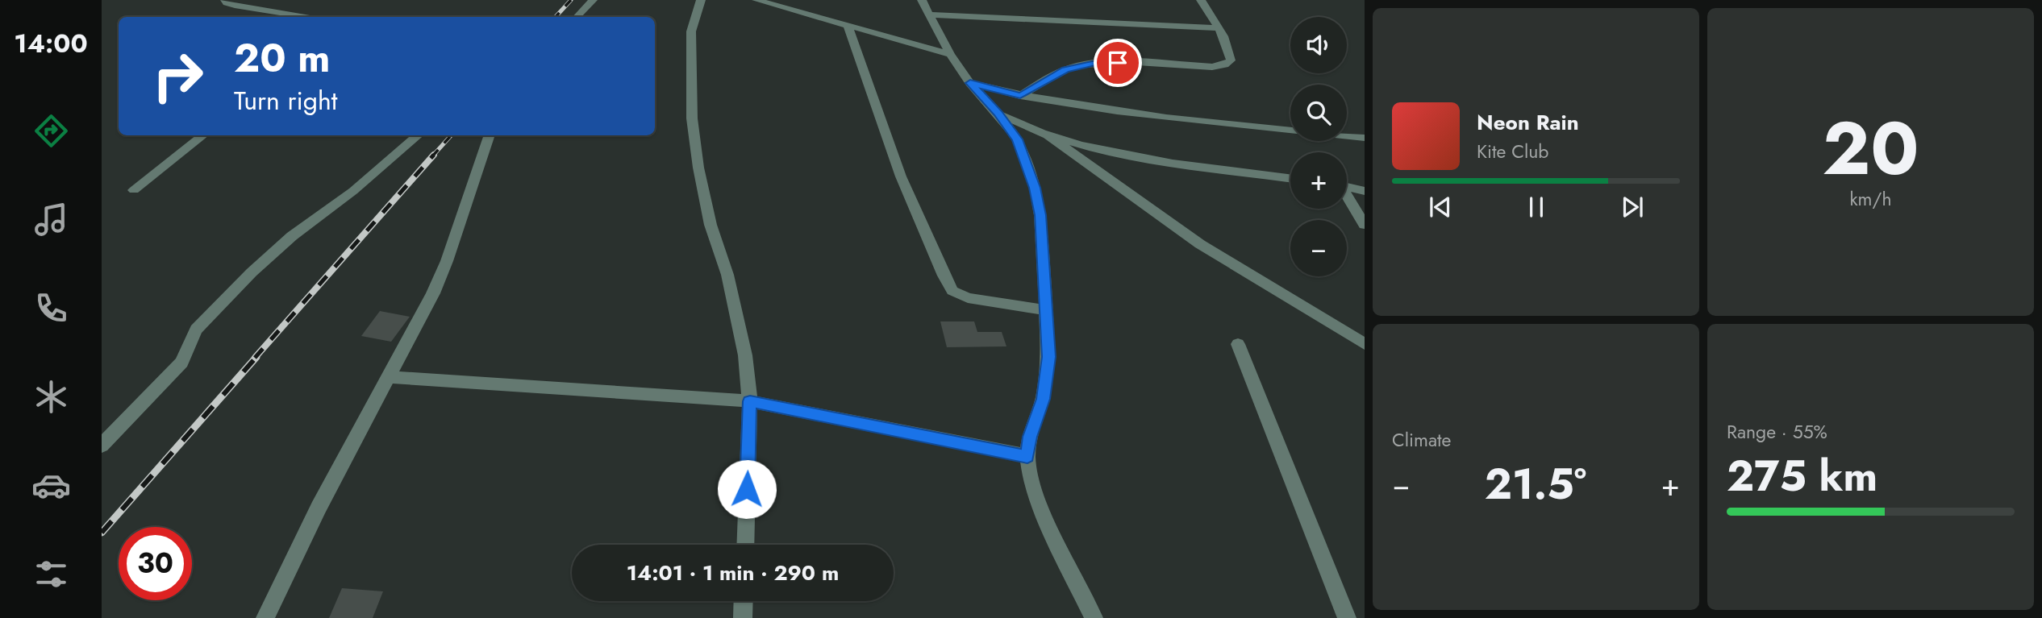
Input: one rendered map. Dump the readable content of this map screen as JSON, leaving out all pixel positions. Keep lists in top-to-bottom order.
{
  "page": {
    "tabs": "14:00",
    "tile": [
      ["20", "km/h"],
      "Climate",
      ["Range · 55%", "275 km"]
    ],
    "map_buttons": ["+", "−"],
    "turn": ["20 m", "Turn right"],
    "song": ["Neon Rain", "Kite Club"],
    "heat": ["−", "21.5°", "+"],
    "limit": "30",
    "trip": "14:01 · 1 min · 290 m"
  }
}
